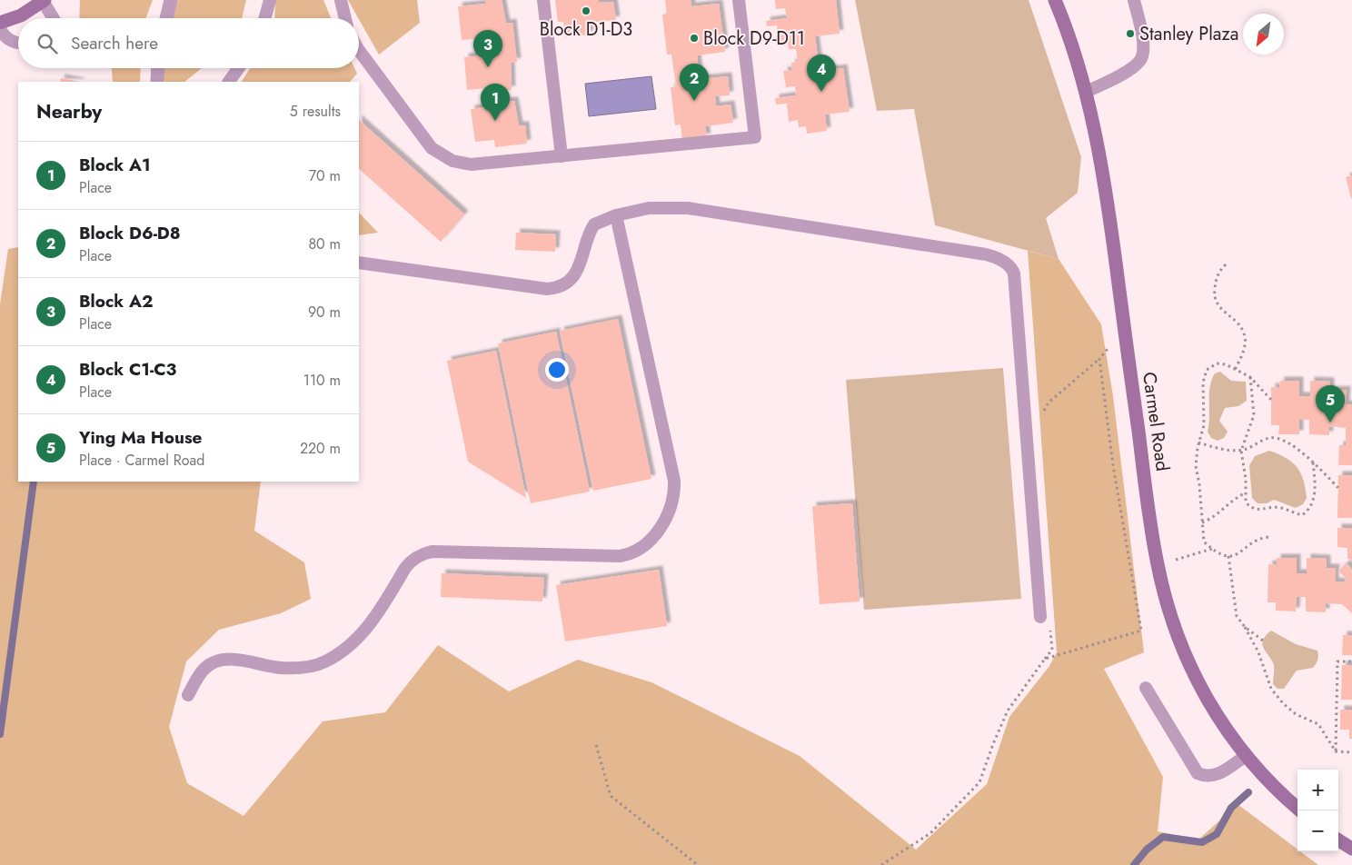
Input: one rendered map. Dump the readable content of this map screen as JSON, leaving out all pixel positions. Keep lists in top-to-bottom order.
{
  "streets": {
    "street": ["Carmel Road"]
  },
  "places": ["Block D1-D3", "Stanley Plaza", "Block D9-D11"],
  "north": "bottom left",
  "page": {
    "search": "Search here",
    "pins": [
      "3",
      "4",
      "2",
      "1",
      "5"
    ],
    "heading": ["Nearby", "5 results"],
    "list": [
      {
        "mark": "1",
        "name": "Block A1",
        "note": "Place",
        "value": "70 m"
      },
      {
        "mark": "2",
        "name": "Block D6-D8",
        "note": "Place",
        "value": "80 m"
      },
      {
        "mark": "3",
        "name": "Block A2",
        "note": "Place",
        "value": "90 m"
      },
      {
        "mark": "4",
        "name": "Block C1-C3",
        "note": "Place",
        "value": "110 m"
      },
      {
        "mark": "5",
        "name": "Ying Ma House",
        "note": "Place · Carmel Road",
        "value": "220 m"
      }
    ],
    "map_buttons": ["+", "−"]
  }
}
